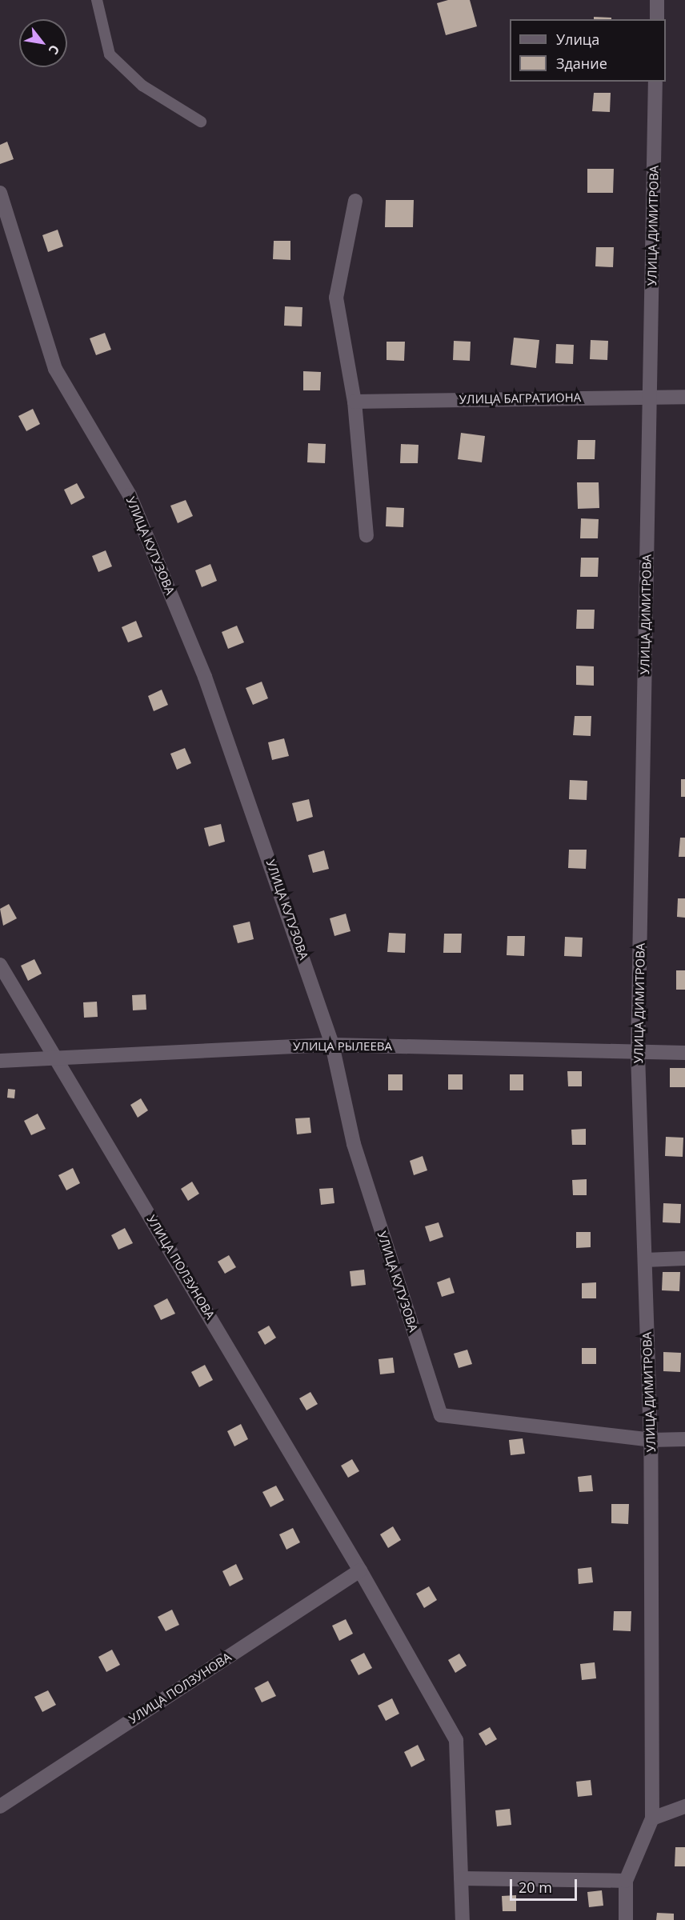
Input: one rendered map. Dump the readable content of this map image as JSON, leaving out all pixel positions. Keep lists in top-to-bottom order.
{
  "streets": {
    "street": [
      "УЛИЦА ДИМИТРОВА",
      "УЛИЦА БАГРАТИОНА",
      "УЛИЦА КУТУЗОВА",
      "УЛИЦА РЫЛЕЕВА",
      "УЛИЦА ПОЛЗУНОВА"
    ]
  },
  "crossings": [
    ["УЛИЦА ДИМИТРОВА", "УЛИЦА БАГРАТИОНА"],
    ["УЛИЦА ДИМИТРОВА", "УЛИЦА КУТУЗОВА"],
    ["УЛИЦА ДИМИТРОВА", "УЛИЦА РЫЛЕЕВА"],
    ["УЛИЦА КУТУЗОВА", "УЛИЦА РЫЛЕЕВА"],
    ["УЛИЦА РЫЛЕЕВА", "УЛИЦА ПОЛЗУНОВА"]
  ],
  "legend": ["Улица", "Здание"],
  "scale_bar": "20 m",
  "north": "bottom right"
}
